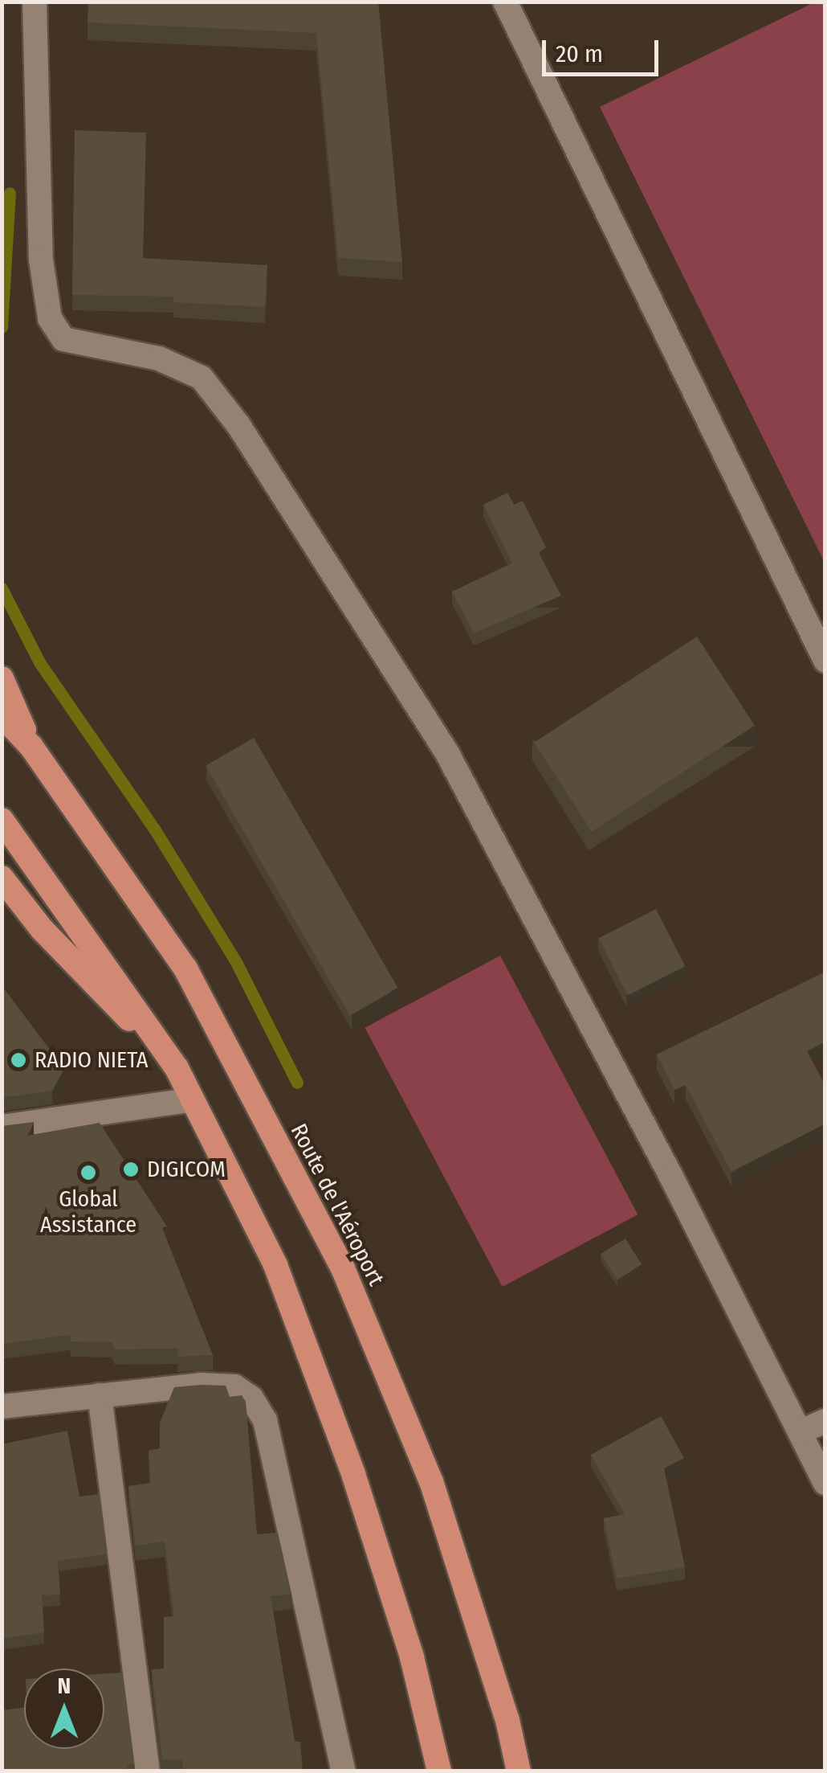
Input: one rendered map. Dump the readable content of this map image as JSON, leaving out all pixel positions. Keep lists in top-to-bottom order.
{
  "streets": {
    "highway": ["Route de l'Aéroport"]
  },
  "places": ["RADIO NIETA", "DIGICOM", "Global Assistance"],
  "scale_bar": "20 m",
  "north": "top"
}
